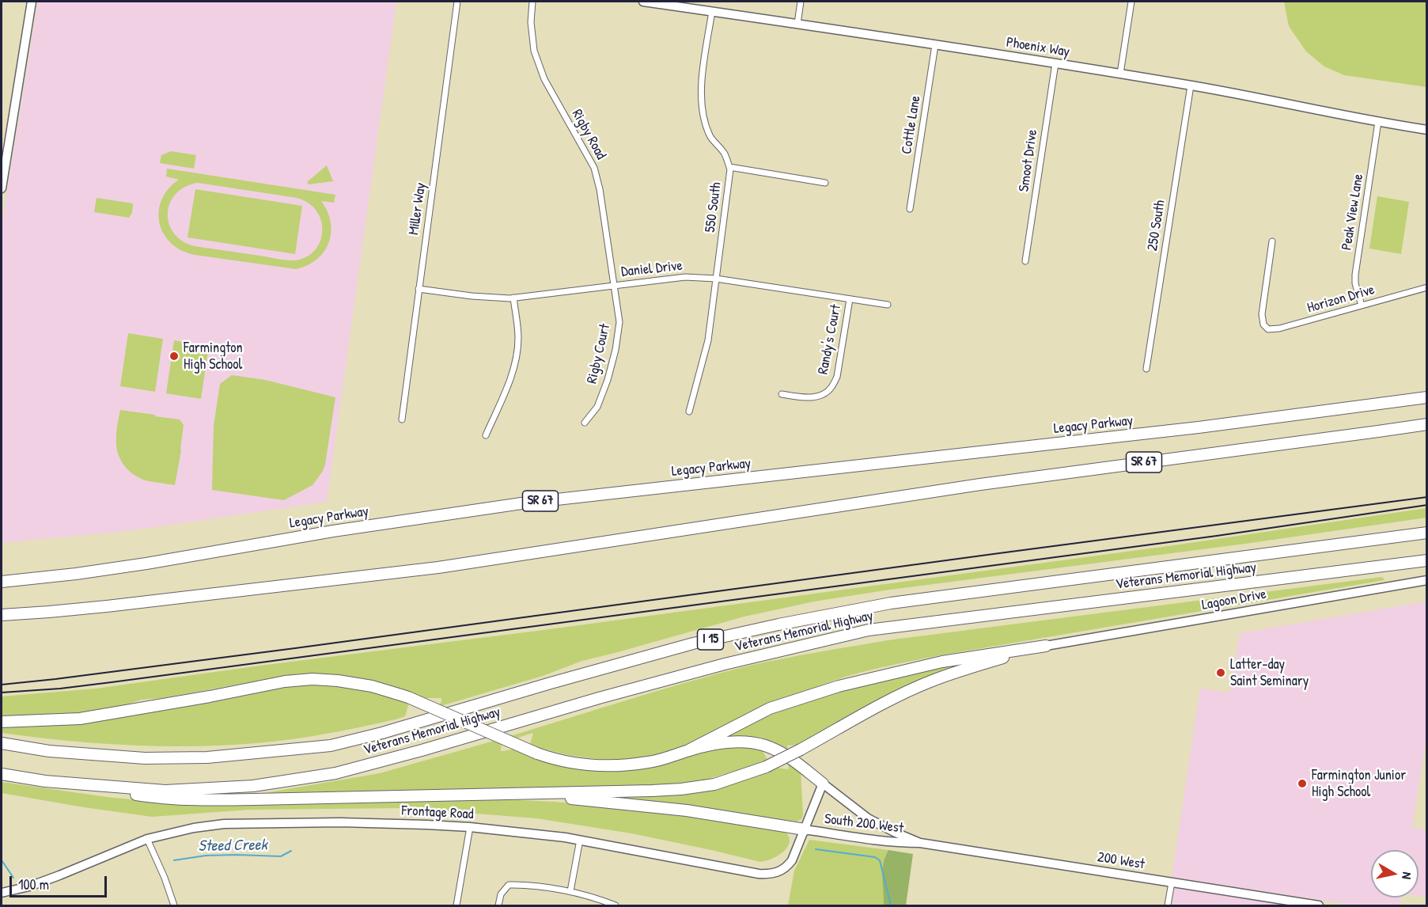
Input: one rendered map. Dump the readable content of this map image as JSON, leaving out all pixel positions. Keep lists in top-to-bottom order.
{
  "streets": {
    "highway": [
      "Legacy Parkway",
      "SR 67",
      "Veterans Memorial Highway",
      "I 15"
    ],
    "street": [
      "Phoenix Way",
      "Cottle Lane",
      "Rigby Road",
      "Smoot Drive",
      "550 South",
      "Miller Way",
      "Peak View Lane",
      "250 South",
      "Daniel Drive",
      "Horizon Drive",
      "Randy's Court",
      "Rigby Court",
      "Lagoon Drive",
      "Frontage Road",
      "South 200 West",
      "200 West"
    ]
  },
  "crossings": [
    ["Phoenix Way", "Cottle Lane"],
    ["Phoenix Way", "Smoot Drive"],
    ["Phoenix Way", "550 South"],
    ["Phoenix Way", "Peak View Lane"],
    ["Phoenix Way", "250 South"],
    ["Rigby Road", "Daniel Drive"],
    ["Rigby Road", "Rigby Court"],
    ["550 South", "Daniel Drive"],
    ["Miller Way", "Daniel Drive"],
    ["Peak View Lane", "Horizon Drive"],
    ["Daniel Drive", "Randy's Court"],
    ["Daniel Drive", "Rigby Court"],
    ["Frontage Road", "South 200 West"],
    ["South 200 West", "200 West"]
  ],
  "water": ["Steed Creek"],
  "places": ["Farmington High School", "Latter-day Saint Seminary", "Farmington Junior High School"],
  "scale_bar": "100 m",
  "north": "right"
}
